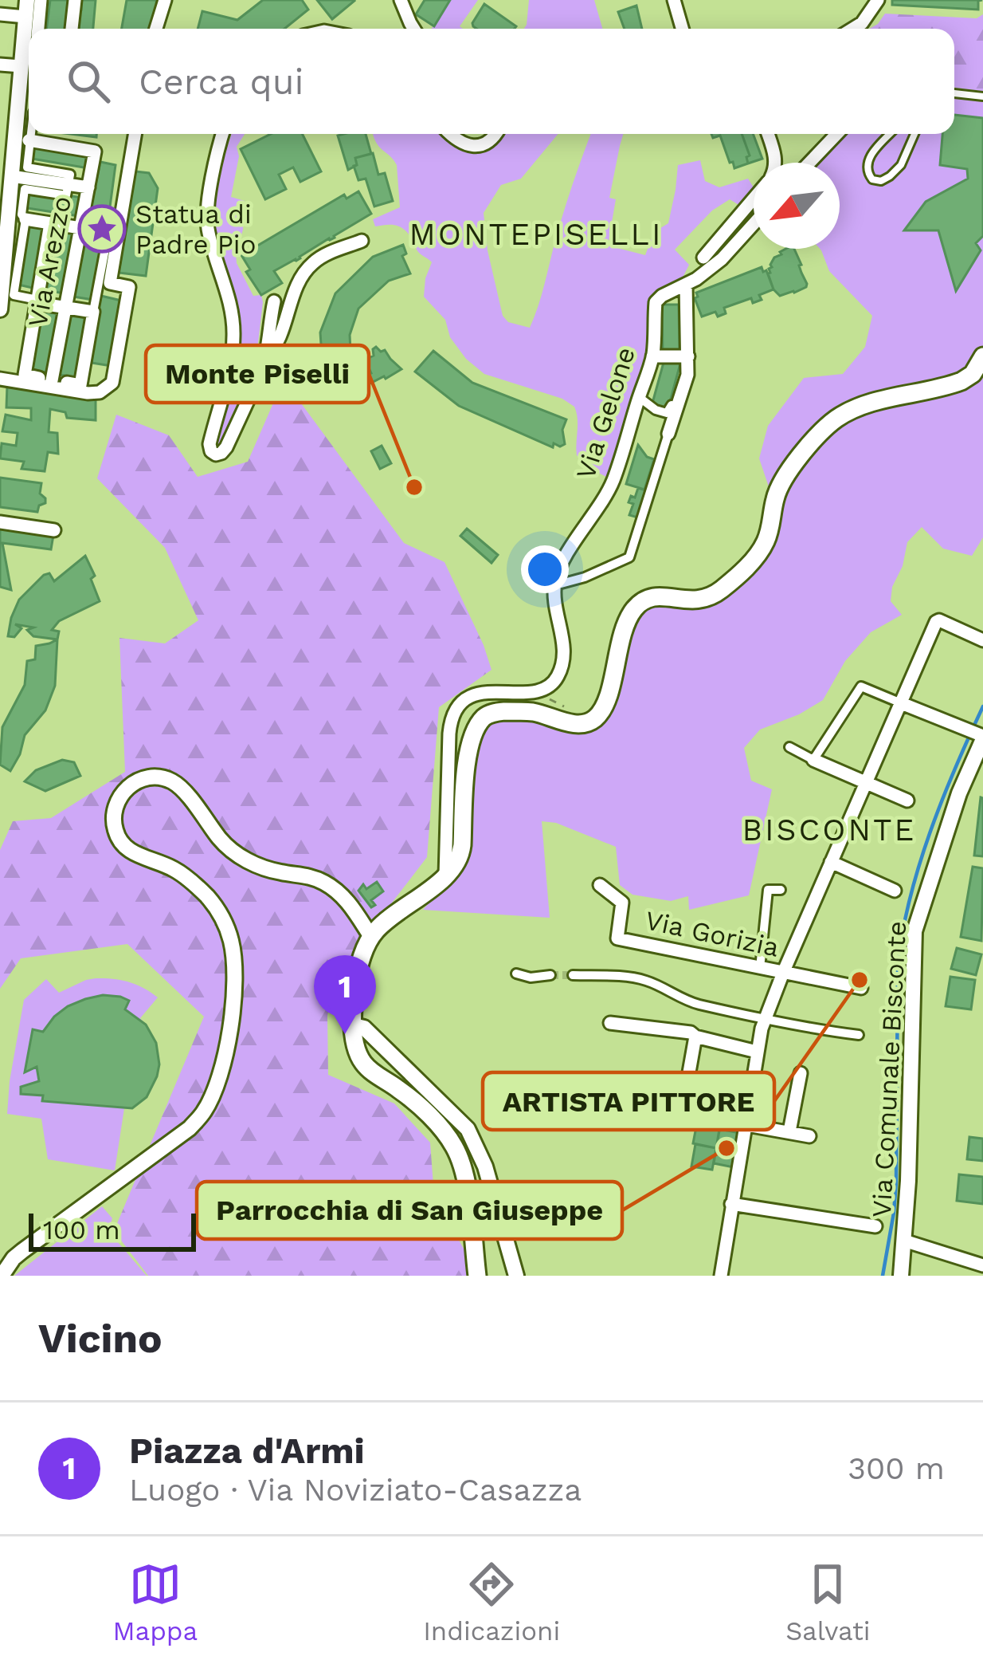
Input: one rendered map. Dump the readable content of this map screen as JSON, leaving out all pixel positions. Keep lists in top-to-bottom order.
{
  "streets": {
    "street": [
      "Via Arezzo",
      "Via Gelone",
      "Via Gorizia",
      "Via Comunale Bisconte"
    ]
  },
  "districts": ["MONTEPISELLI", "BISCONTE"],
  "places": {
    "place": ["Statua di Padre Pio"],
    "other": ["Monte Piselli", "ARTISTA PITTORE", "Parrocchia di San Giuseppe"]
  },
  "scale_bar": "100 m",
  "north": "bottom left",
  "page": {
    "search": "Cerca qui",
    "pins": "1",
    "scale": "100 m",
    "heading": "Vicino",
    "list": [
      {
        "mark": "1",
        "name": "Piazza d'Armi",
        "note": "Luogo · Via Noviziato-Casazza",
        "value": "300 m"
      }
    ],
    "nav": ["Mappa", "Indicazioni", "Salvati"]
  }
}
